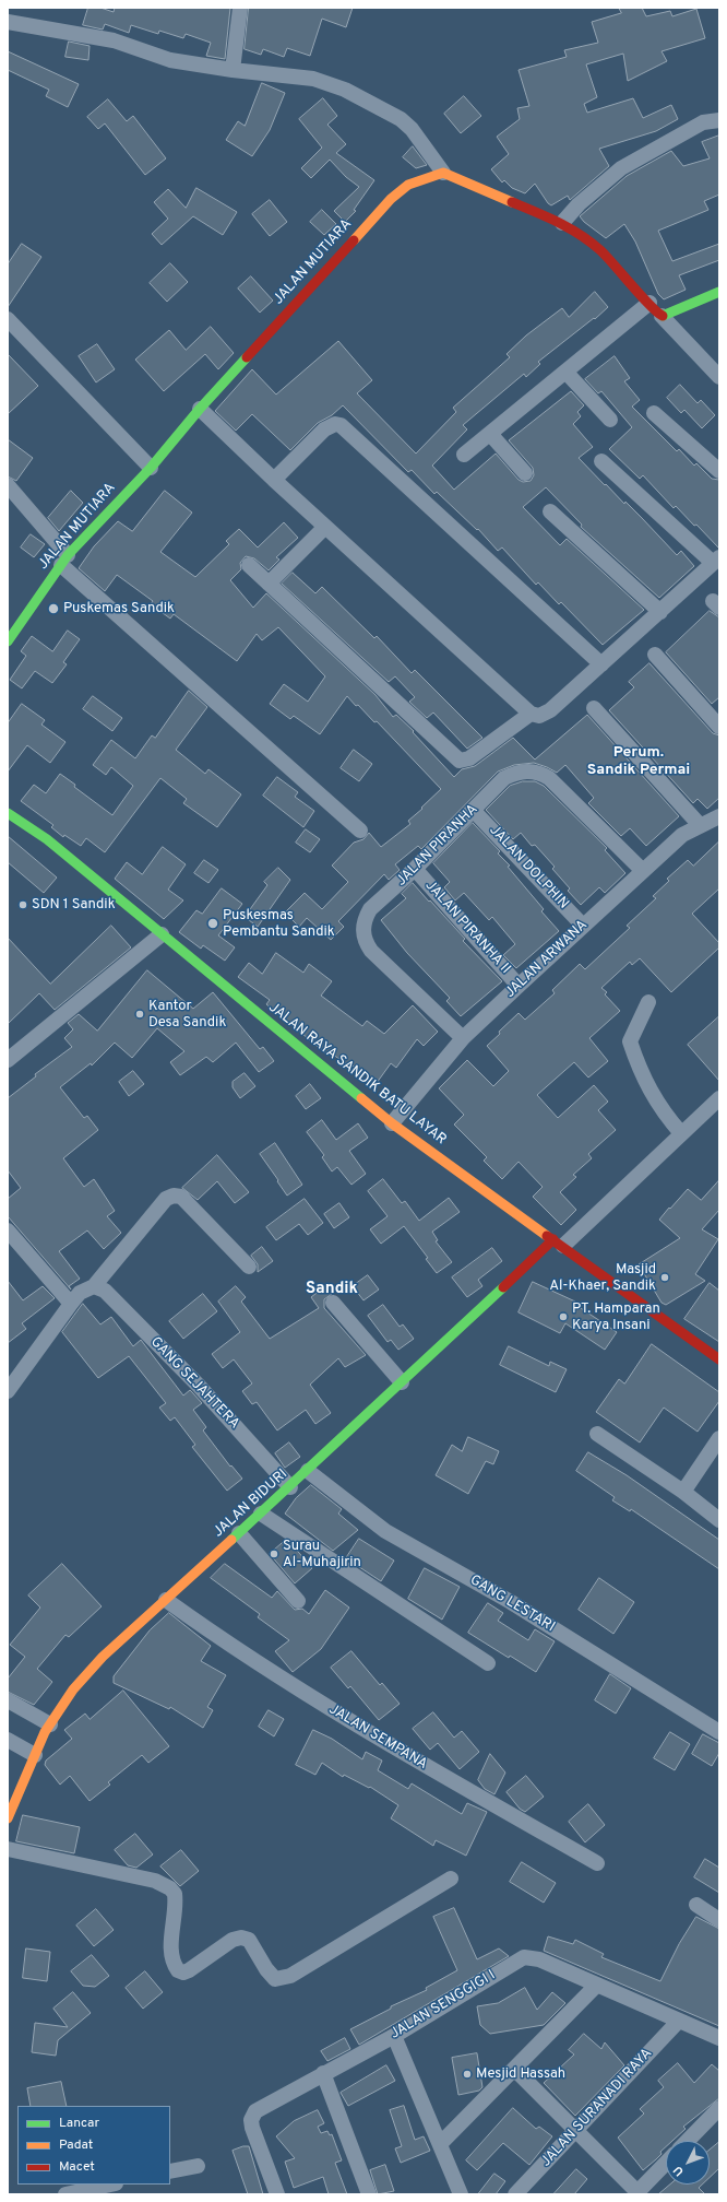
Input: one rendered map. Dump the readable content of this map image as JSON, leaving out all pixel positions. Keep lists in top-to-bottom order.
{
  "streets": {
    "street": [
      "JALAN MUTIARA",
      "JALAN PIRANHA",
      "JALAN DOLPHIN",
      "JALAN PIRANHA II",
      "JALAN ARWANA",
      "JALAN RAYA SANDIK BATU LAYAR",
      "GANG SEJAHTERA",
      "JALAN BIDURI",
      "GANG LESTARI",
      "JALAN SEMPANA",
      "JALAN SENGGIGI I",
      "JALAN SURANADI RAYA"
    ]
  },
  "crossings": [
    ["JALAN PIRANHA", "JALAN DOLPHIN"],
    ["JALAN PIRANHA", "JALAN PIRANHA II"],
    ["JALAN PIRANHA", "JALAN ARWANA"],
    ["JALAN DOLPHIN", "JALAN ARWANA"],
    ["JALAN PIRANHA II", "JALAN ARWANA"],
    ["JALAN ARWANA", "JALAN RAYA SANDIK BATU LAYAR"],
    ["JALAN RAYA SANDIK BATU LAYAR", "JALAN BIDURI"],
    ["GANG SEJAHTERA", "JALAN BIDURI"],
    ["JALAN BIDURI", "GANG LESTARI"],
    ["JALAN BIDURI", "JALAN SEMPANA"],
    ["JALAN SENGGIGI I", "JALAN SURANADI RAYA"]
  ],
  "districts": ["Perum. Sandik Permai", "Sandik"],
  "places": [
    "Puskemas Sandik",
    "SDN 1 Sandik",
    "Puskesmas Pembantu Sandik",
    "Kantor Desa Sandik",
    "Masjid Al-Khaer, Sandik",
    "PT. Hamparan Karya Insani",
    "Surau Al-Muhajirin",
    "Mesjid Hassah"
  ],
  "legend": ["Lancar", "Padat", "Macet"],
  "north": "bottom left"
}
